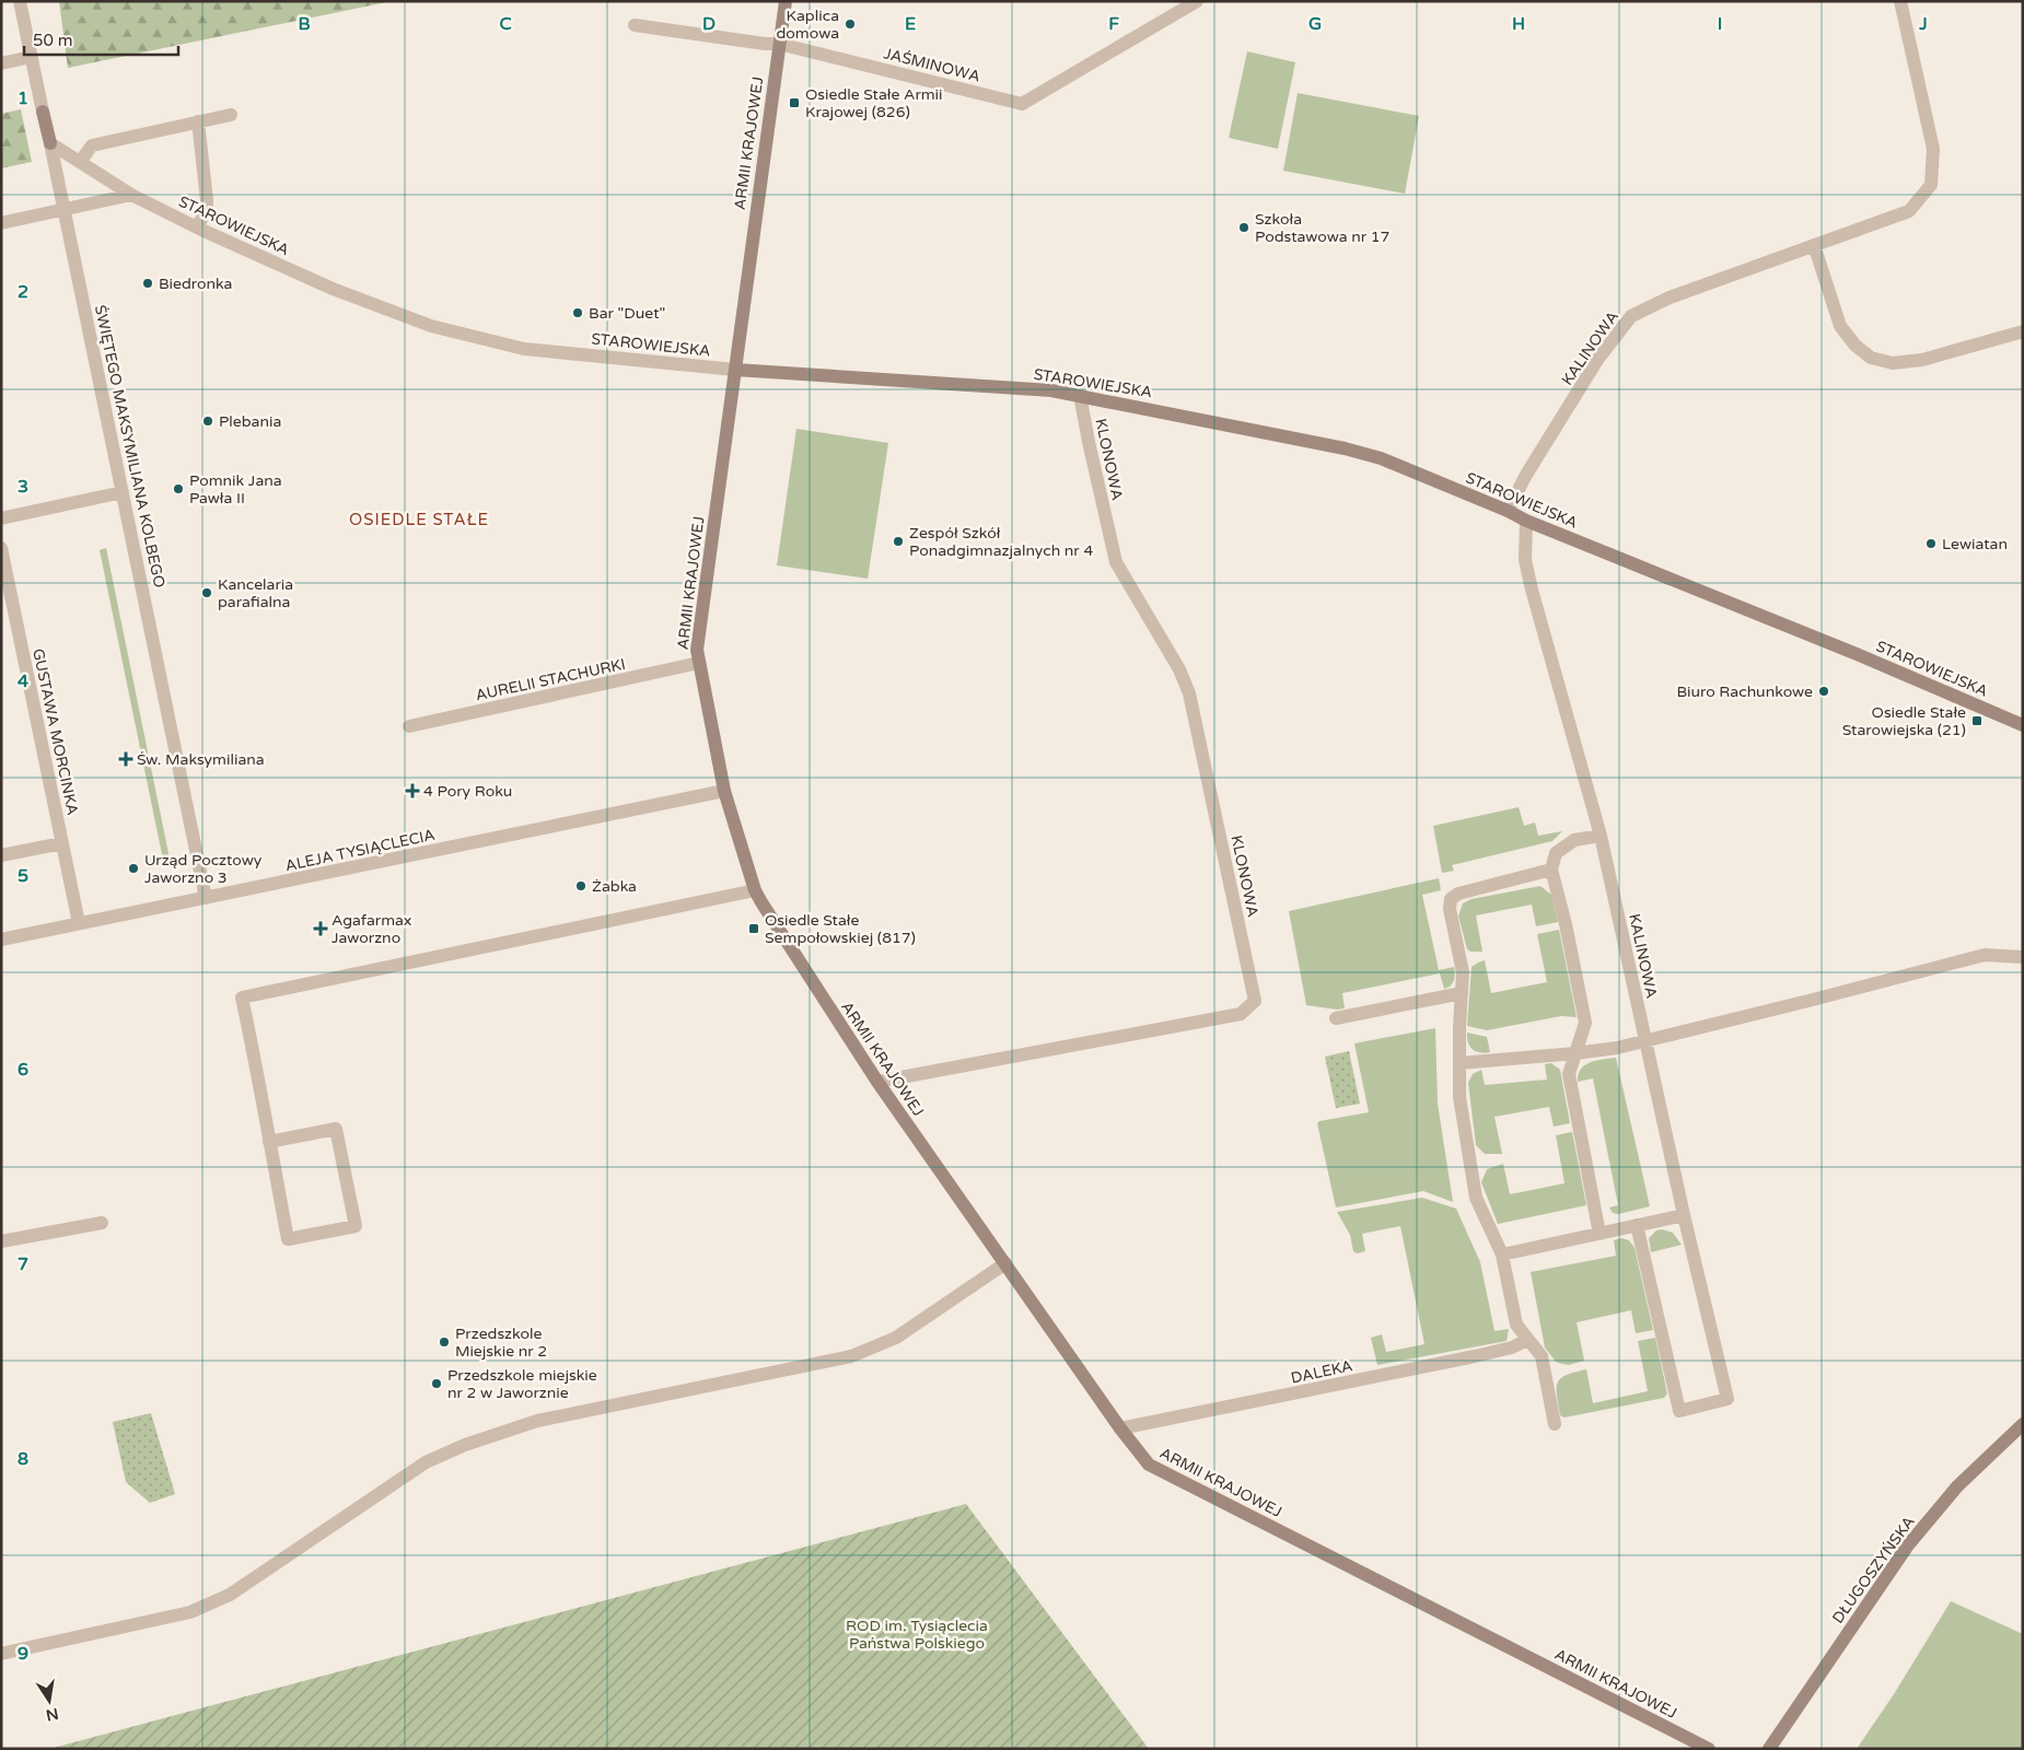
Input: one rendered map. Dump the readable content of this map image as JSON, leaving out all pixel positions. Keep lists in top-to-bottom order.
{
  "streets": {
    "street": [
      "JAŚMINOWA",
      "ARMII KRAJOWEJ",
      "STAROWIEJSKA",
      "KALINOWA",
      "ŚWIĘTEGO MAKSYMILIANA KOLBEGO",
      "KLONOWA",
      "AURELII STACHURKI",
      "GUSTAWA MORCINKA",
      "ALEJA TYSIĄCLECIA",
      "DALEKA",
      "DŁUGOSZYŃSKA"
    ]
  },
  "crossings": [
    ["JAŚMINOWA", "ARMII KRAJOWEJ"],
    ["ARMII KRAJOWEJ", "STAROWIEJSKA"],
    ["ARMII KRAJOWEJ", "KLONOWA"],
    ["ARMII KRAJOWEJ", "AURELII STACHURKI"],
    ["ARMII KRAJOWEJ", "ALEJA TYSIĄCLECIA"],
    ["ARMII KRAJOWEJ", "DALEKA"],
    ["STAROWIEJSKA", "KALINOWA"],
    ["STAROWIEJSKA", "ŚWIĘTEGO MAKSYMILIANA KOLBEGO"],
    ["STAROWIEJSKA", "KLONOWA"],
    ["ŚWIĘTEGO MAKSYMILIANA KOLBEGO", "ALEJA TYSIĄCLECIA"],
    ["GUSTAWA MORCINKA", "ALEJA TYSIĄCLECIA"]
  ],
  "districts": ["OSIEDLE STAŁE"],
  "parks": ["ROD im. Tysiąclecia Państwa Polskiego"],
  "places": {
    "other": [
      "Kaplica domowa",
      "Szkoła Podstawowa nr 17",
      "Biedronka",
      "Bar \"Duet\"",
      "Plebania",
      "Pomnik Jana Pawła II",
      "Zespół Szkół Ponadgimnazjalnych nr 4",
      "Lewiatan",
      "Kancelaria parafialna",
      "Biuro Rachunkowe",
      "Urząd Pocztowy Jaworzno 3",
      "Żabka",
      "Przedszkole Miejskie nr 2",
      "Przedszkole miejskie nr 2 w Jaworznie"
    ],
    "transit": ["Osiedle Stałe Armii Krajowej (826)", "Osiedle Stałe Starowiejska (21)", "Osiedle Stałe Sempołowskiej (817)"],
    "health": ["Św. Maksymiliana", "4 Pory Roku", "Agafarmax Jaworzno"]
  },
  "scale_bar": "50 m",
  "north": "bottom",
  "grid": {
    "columns": [
      "B",
      "C",
      "D",
      "E",
      "F",
      "G",
      "H",
      "I",
      "J"
    ],
    "rows": [
      "1",
      "2",
      "3",
      "4",
      "5",
      "6",
      "7",
      "8",
      "9"
    ]
  }
}
